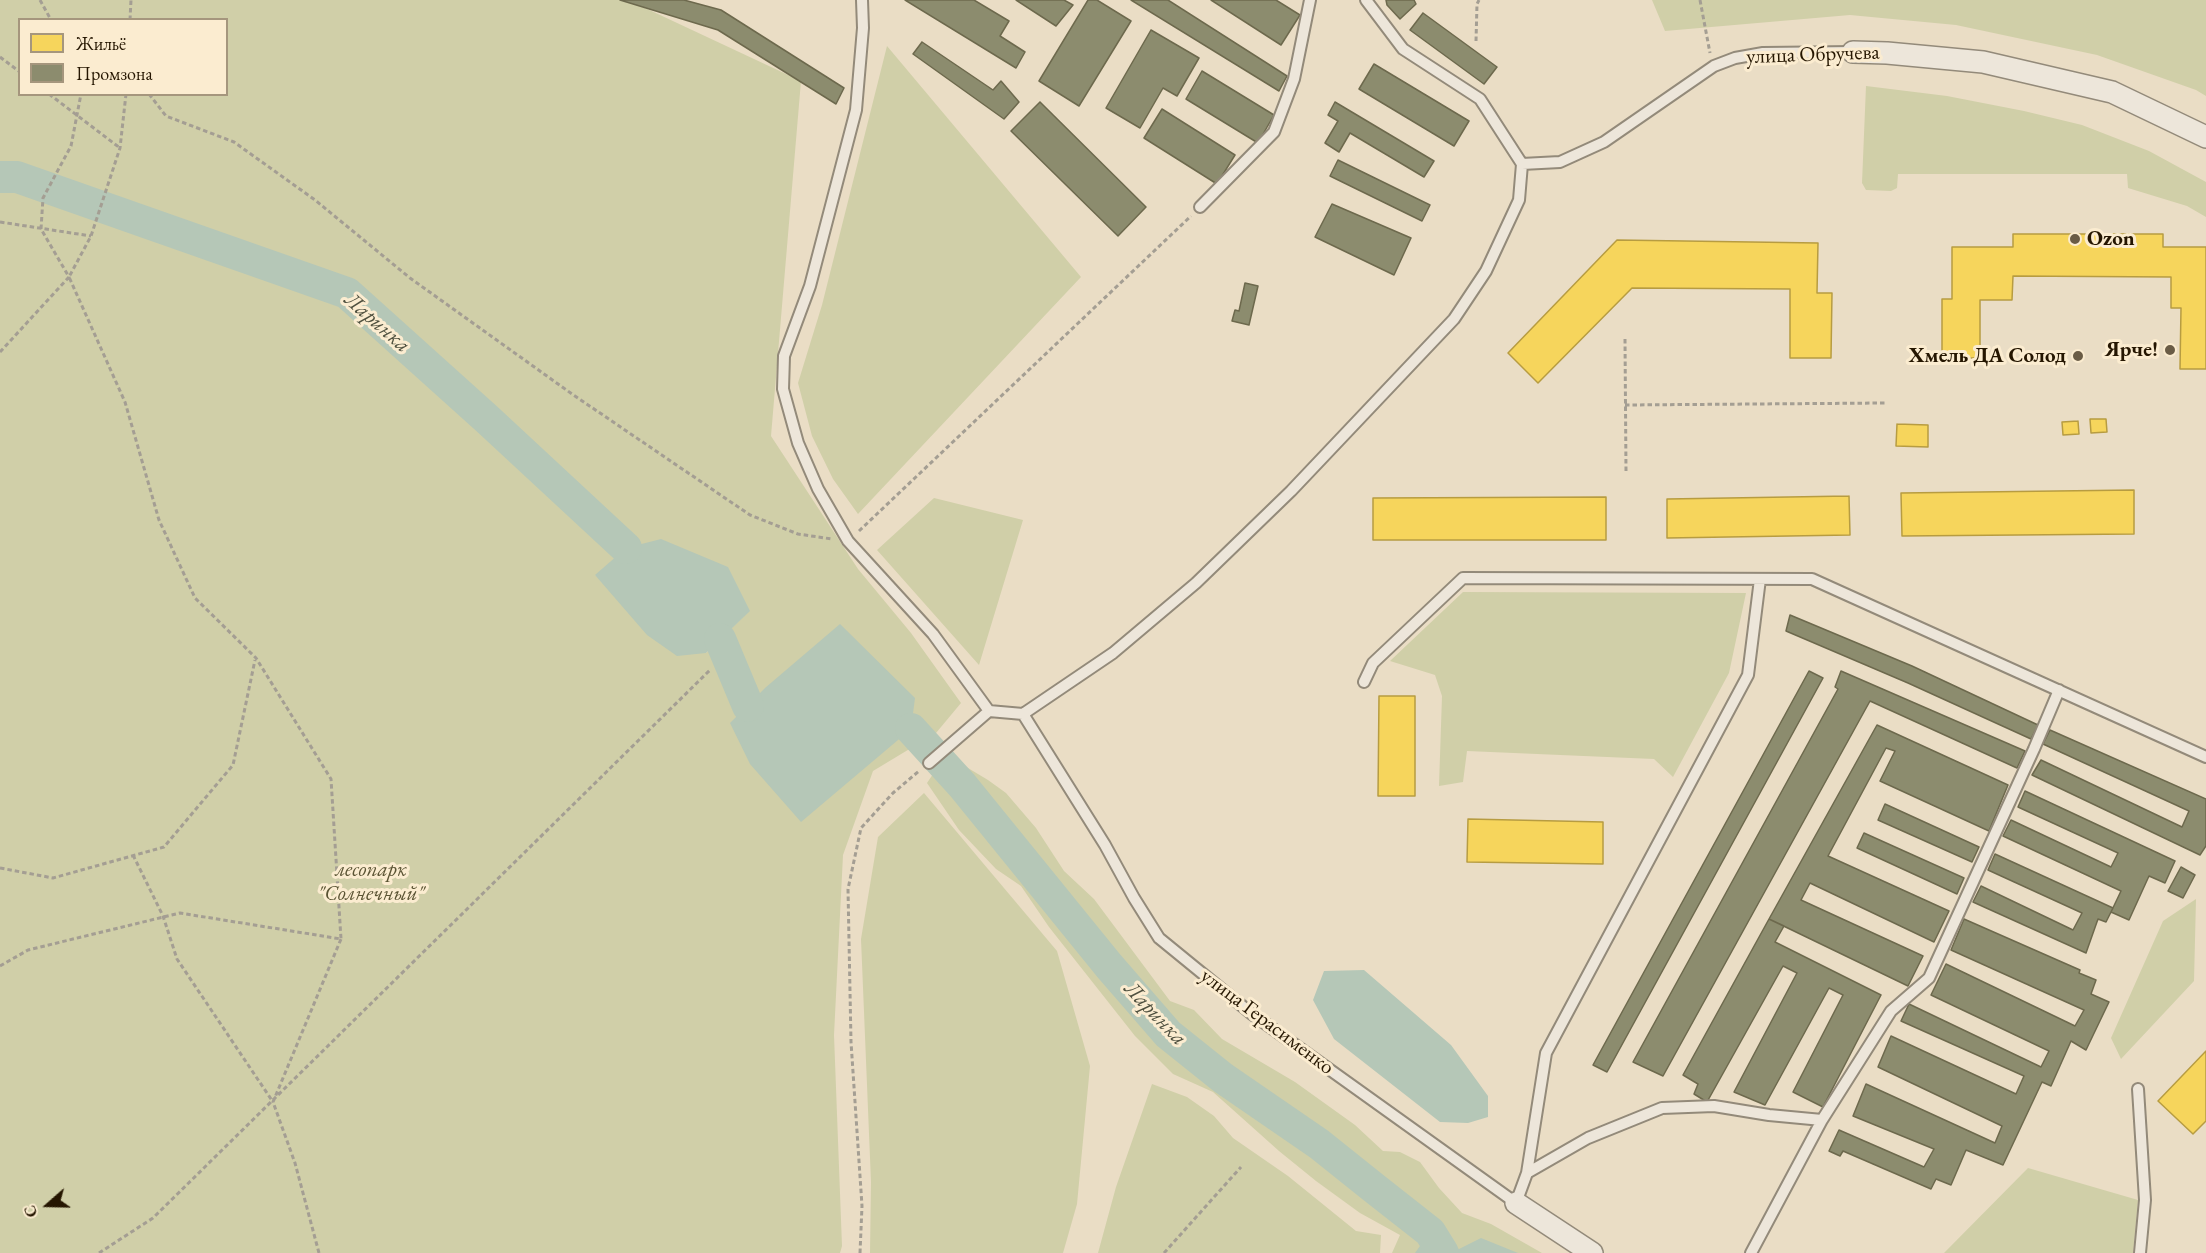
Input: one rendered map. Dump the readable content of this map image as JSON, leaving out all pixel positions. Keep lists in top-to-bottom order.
{
  "streets": {
    "street": ["улица Обручева", "улица Герасименко"]
  },
  "water": ["Ларинка"],
  "parks": ["лесопарк \"Солнечный\""],
  "places": ["Ozon", "Ярче!", "Хмель ДА Солод"],
  "legend": ["Жильё", "Промзона"],
  "north": "left"
}
